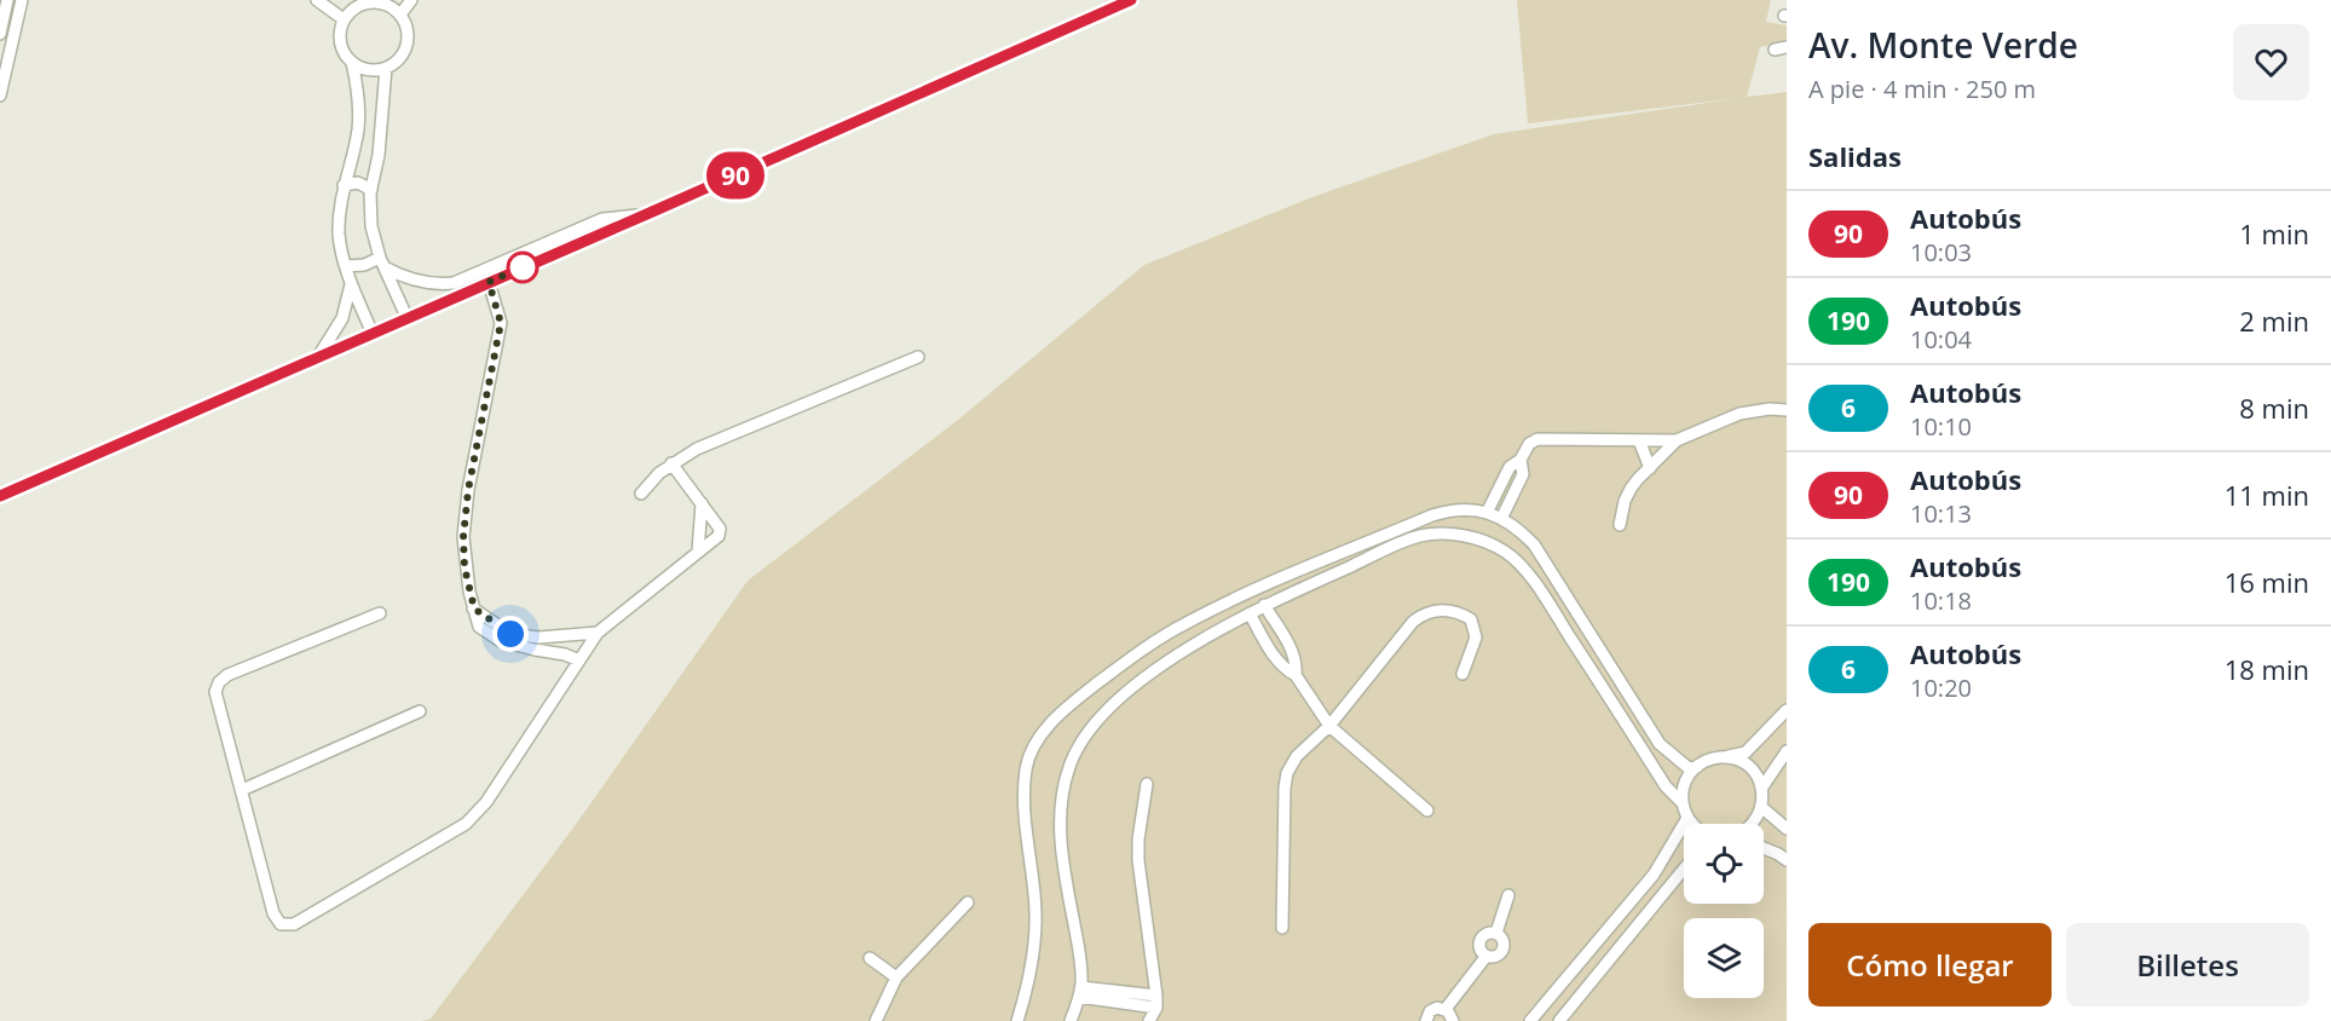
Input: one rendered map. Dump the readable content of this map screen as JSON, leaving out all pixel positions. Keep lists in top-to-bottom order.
{
  "lines": ["bus line 90"],
  "page": {
    "on_map": "90",
    "heading": [
      ["Av. Monte Verde", "A pie · 4 min · 250 m"],
      "Salidas"
    ],
    "list": [
      {
        "mark": "90",
        "name": "Autobús",
        "note": "10:03",
        "value": "1 min"
      },
      {
        "mark": "190",
        "name": "Autobús",
        "note": "10:04",
        "value": "2 min"
      },
      {
        "mark": "6",
        "name": "Autobús",
        "note": "10:10",
        "value": "8 min"
      },
      {
        "mark": "90",
        "name": "Autobús",
        "note": "10:13",
        "value": "11 min"
      },
      {
        "mark": "190",
        "name": "Autobús",
        "note": "10:18",
        "value": "16 min"
      },
      {
        "mark": "6",
        "name": "Autobús",
        "note": "10:20",
        "value": "18 min"
      }
    ],
    "buttons": ["Cómo llegar", "Billetes"]
  }
}
